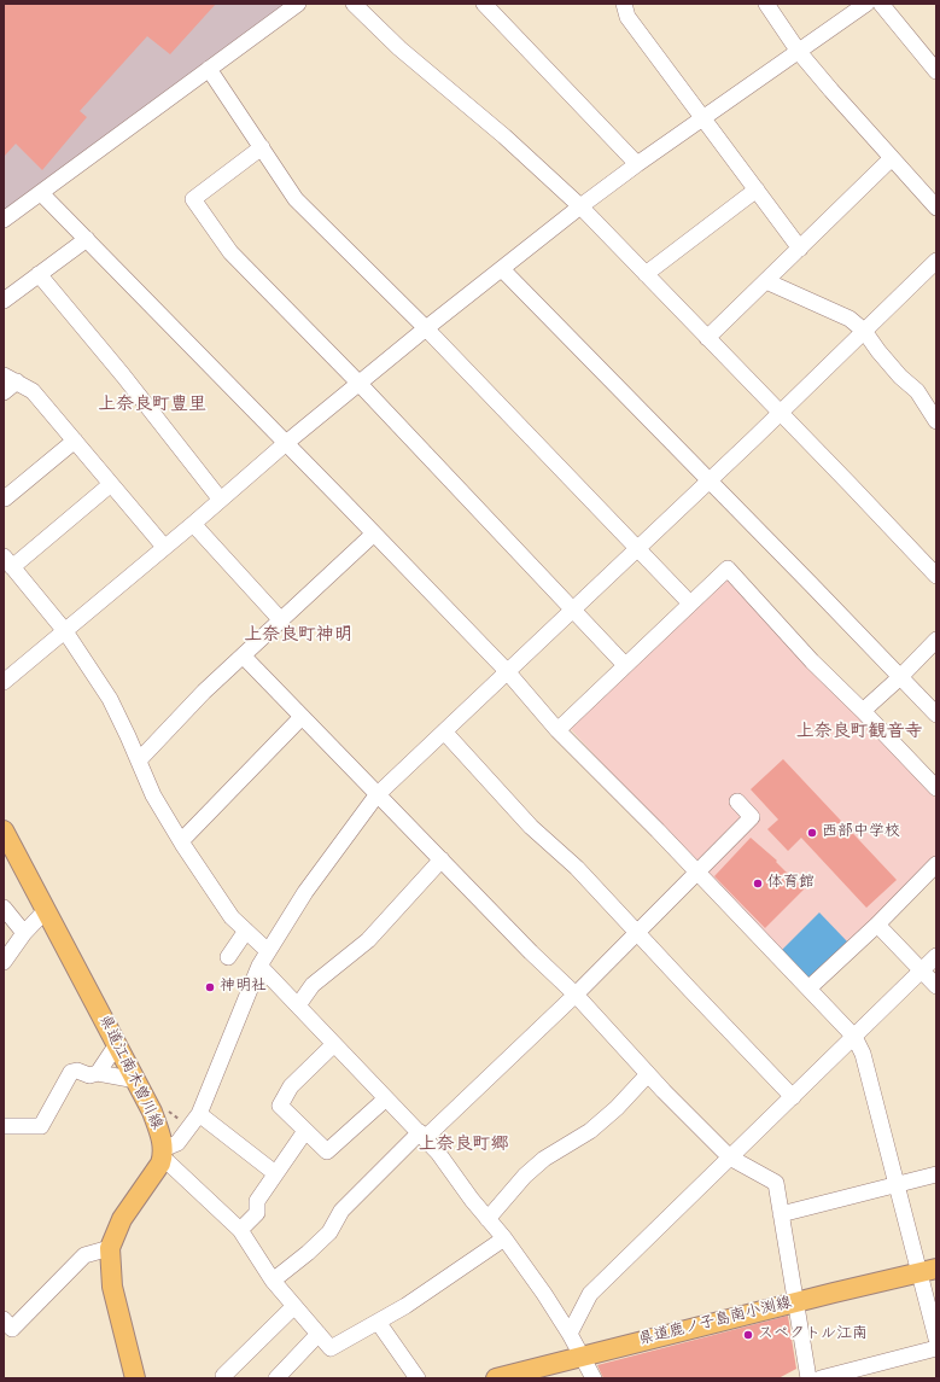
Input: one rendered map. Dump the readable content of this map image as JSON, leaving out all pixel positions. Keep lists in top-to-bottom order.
{
  "streets": {
    "main road": ["県道江南木曽川線", "県道鹿ノ子島南小渕線"]
  },
  "districts": [
    "上奈良町豊里",
    "上奈良町神明",
    "上奈良町観音寺",
    "上奈良町郷"
  ],
  "places": [
    "西部中学校",
    "体育館",
    "神明社",
    "スペクトル江南"
  ]
}
